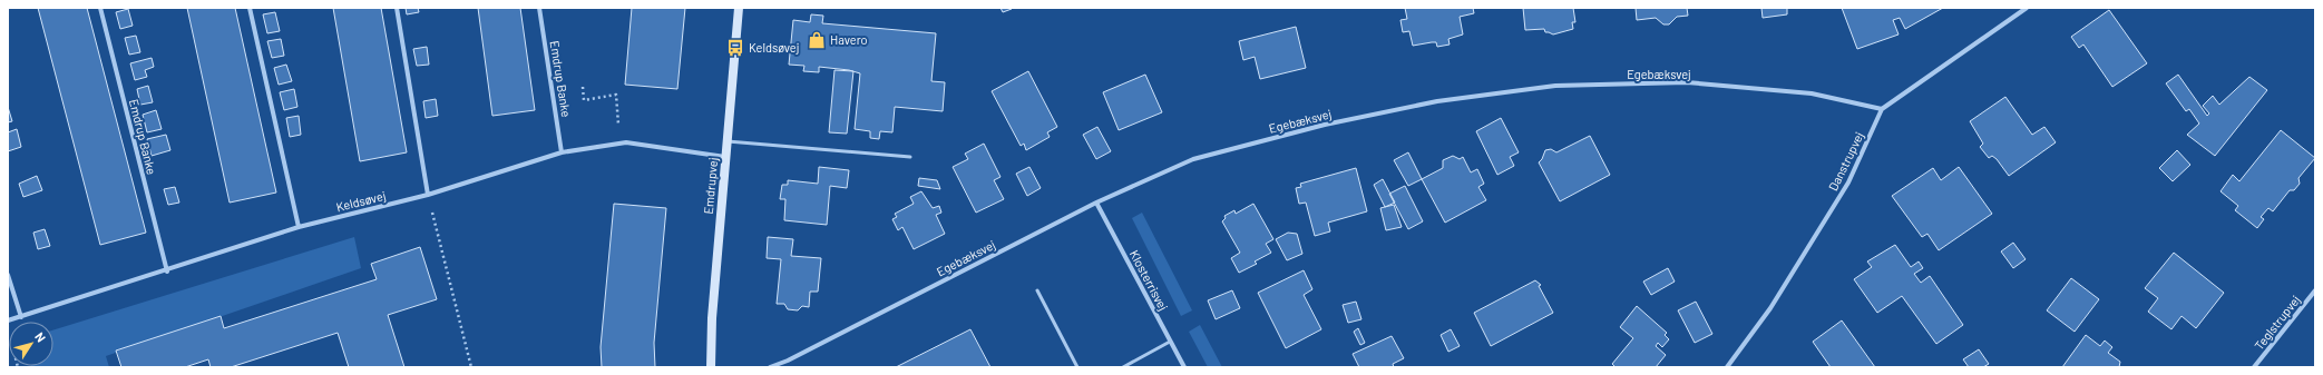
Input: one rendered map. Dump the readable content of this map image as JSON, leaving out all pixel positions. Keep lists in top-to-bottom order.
{
  "streets": {
    "street": [
      "Egebæksvej",
      "Emdrup Banke",
      "Danstrupvej",
      "Emdrupvej",
      "Keldsøvej",
      "Klosterrisvej",
      "Teglstrupvej"
    ]
  },
  "crossings": [
    ["Egebæksvej", "Danstrupvej"],
    ["Egebæksvej", "Klosterrisvej"],
    ["Emdrup Banke", "Keldsøvej"],
    ["Emdrupvej", "Keldsøvej"]
  ],
  "places": {
    "shop": ["Havero"],
    "bus stop": ["Keldsøvej"]
  },
  "north": "top right"
}
